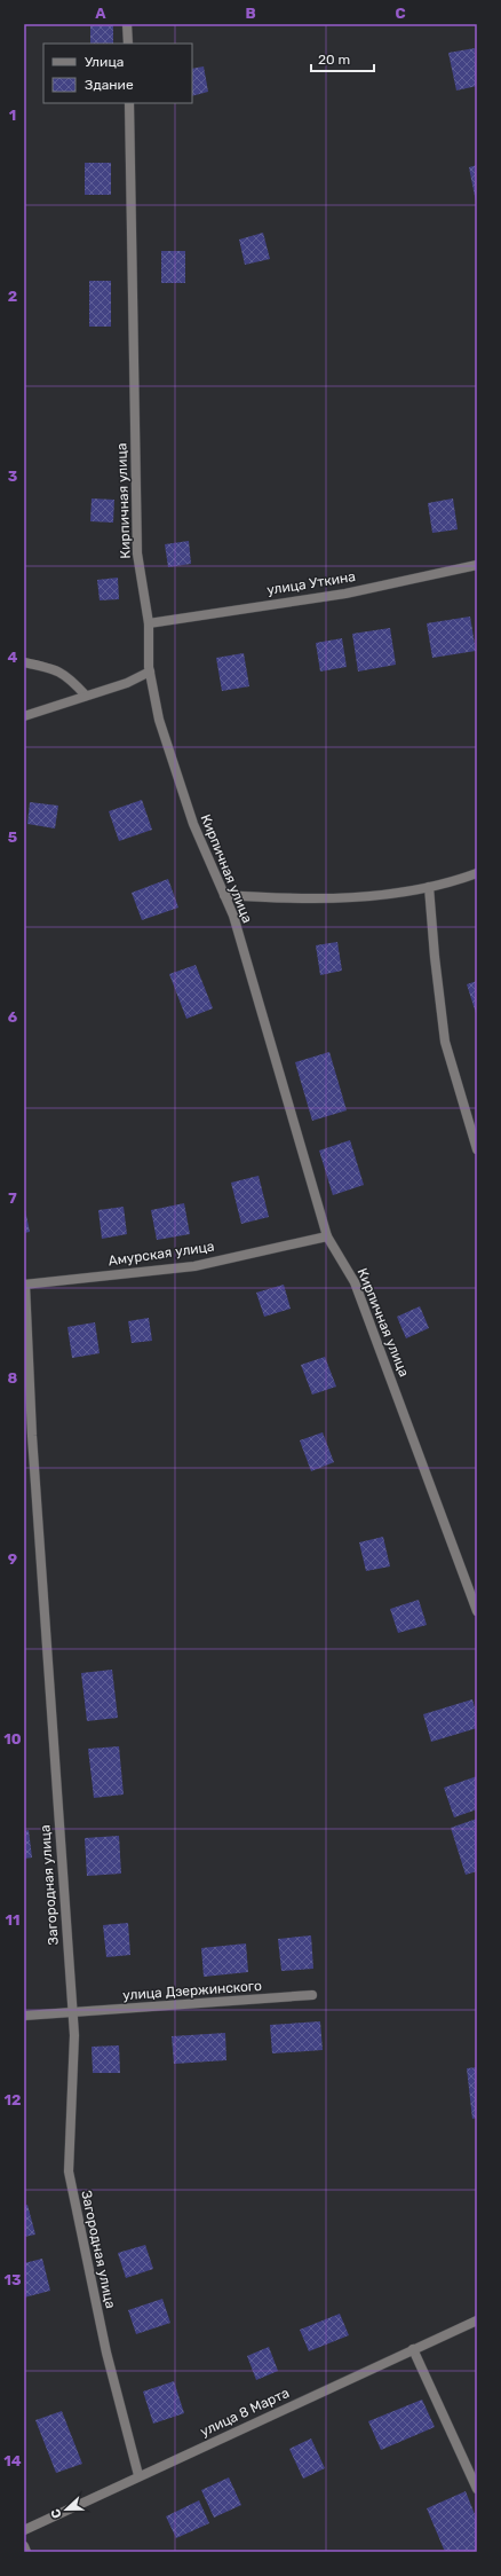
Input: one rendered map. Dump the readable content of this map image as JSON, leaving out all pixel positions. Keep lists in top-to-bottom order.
{
  "streets": {
    "street": [
      "Кирпичная улица",
      "улица Уткина",
      "Амурская улица",
      "Загородная улица",
      "улица Дзержинского",
      "улица 8 Марта"
    ]
  },
  "crossings": [
    ["Кирпичная улица", "улица Уткина"],
    ["Кирпичная улица", "Амурская улица"],
    ["Амурская улица", "Загородная улица"],
    ["Загородная улица", "улица Дзержинского"],
    ["Загородная улица", "улица 8 Марта"]
  ],
  "legend": ["Улица", "Здание"],
  "scale_bar": "20 m",
  "north": "left",
  "grid": {
    "columns": ["A", "B", "C"],
    "rows": [
      "1",
      "2",
      "3",
      "4",
      "5",
      "6",
      "7",
      "8",
      "9",
      "10",
      "11",
      "12",
      "13",
      "14"
    ]
  }
}
